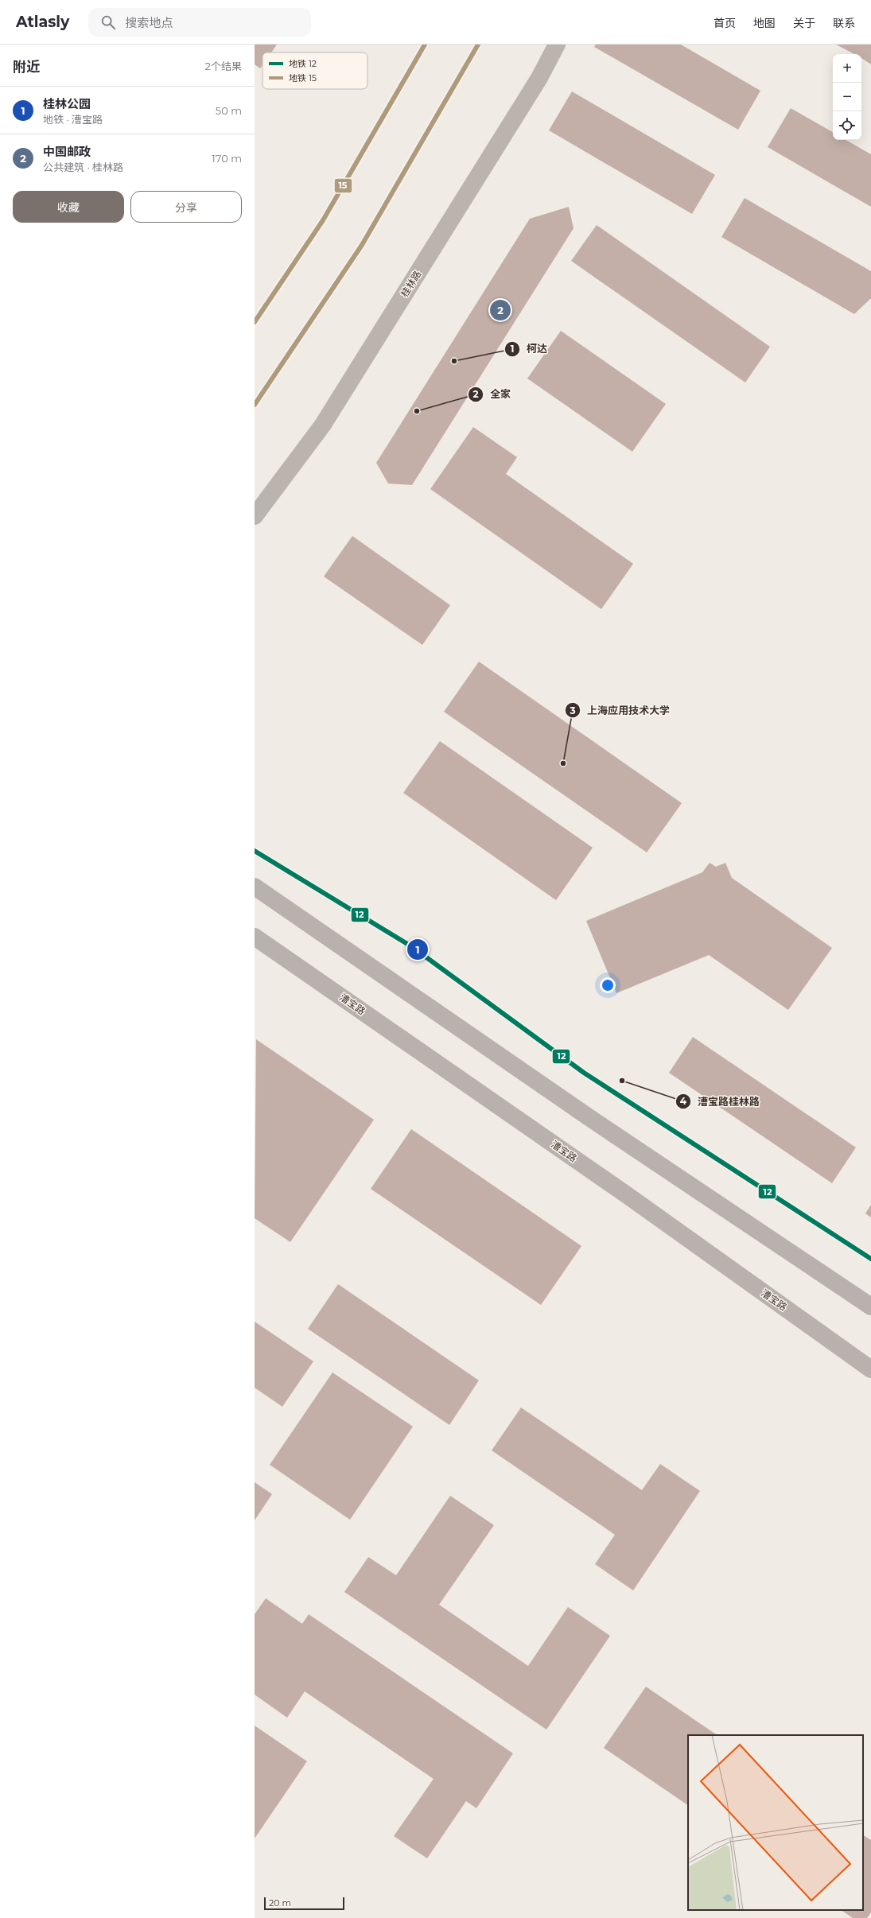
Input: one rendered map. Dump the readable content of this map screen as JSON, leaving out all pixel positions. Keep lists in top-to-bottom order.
{
  "streets": {
    "main road": ["桂林路", "漕宝路"]
  },
  "places": [
    "柯达",
    "全家",
    "上海应用技术大学",
    "漕宝路桂林路"
  ],
  "lines": ["metro line 15", "metro line 12"],
  "legend": ["地铁 12", "地铁 15"],
  "scale_bar": "20 m",
  "page": {
    "header": "Atlasly",
    "search": "搜索地点",
    "nav": [
      "首页",
      "地图",
      "关于",
      "联系"
    ],
    "heading": ["附近", "2个结果"],
    "map_buttons": ["+", "−"],
    "list": [
      {
        "mark": "1",
        "name": "桂林公园",
        "note": "地铁 · 漕宝路",
        "value": "50 m"
      },
      {
        "mark": "2",
        "name": "中国邮政",
        "note": "公共建筑 · 桂林路",
        "value": "170 m"
      }
    ],
    "buttons": ["收藏", "分享"],
    "pins": ["2", "1"],
    "scale": "20 m"
  }
}
